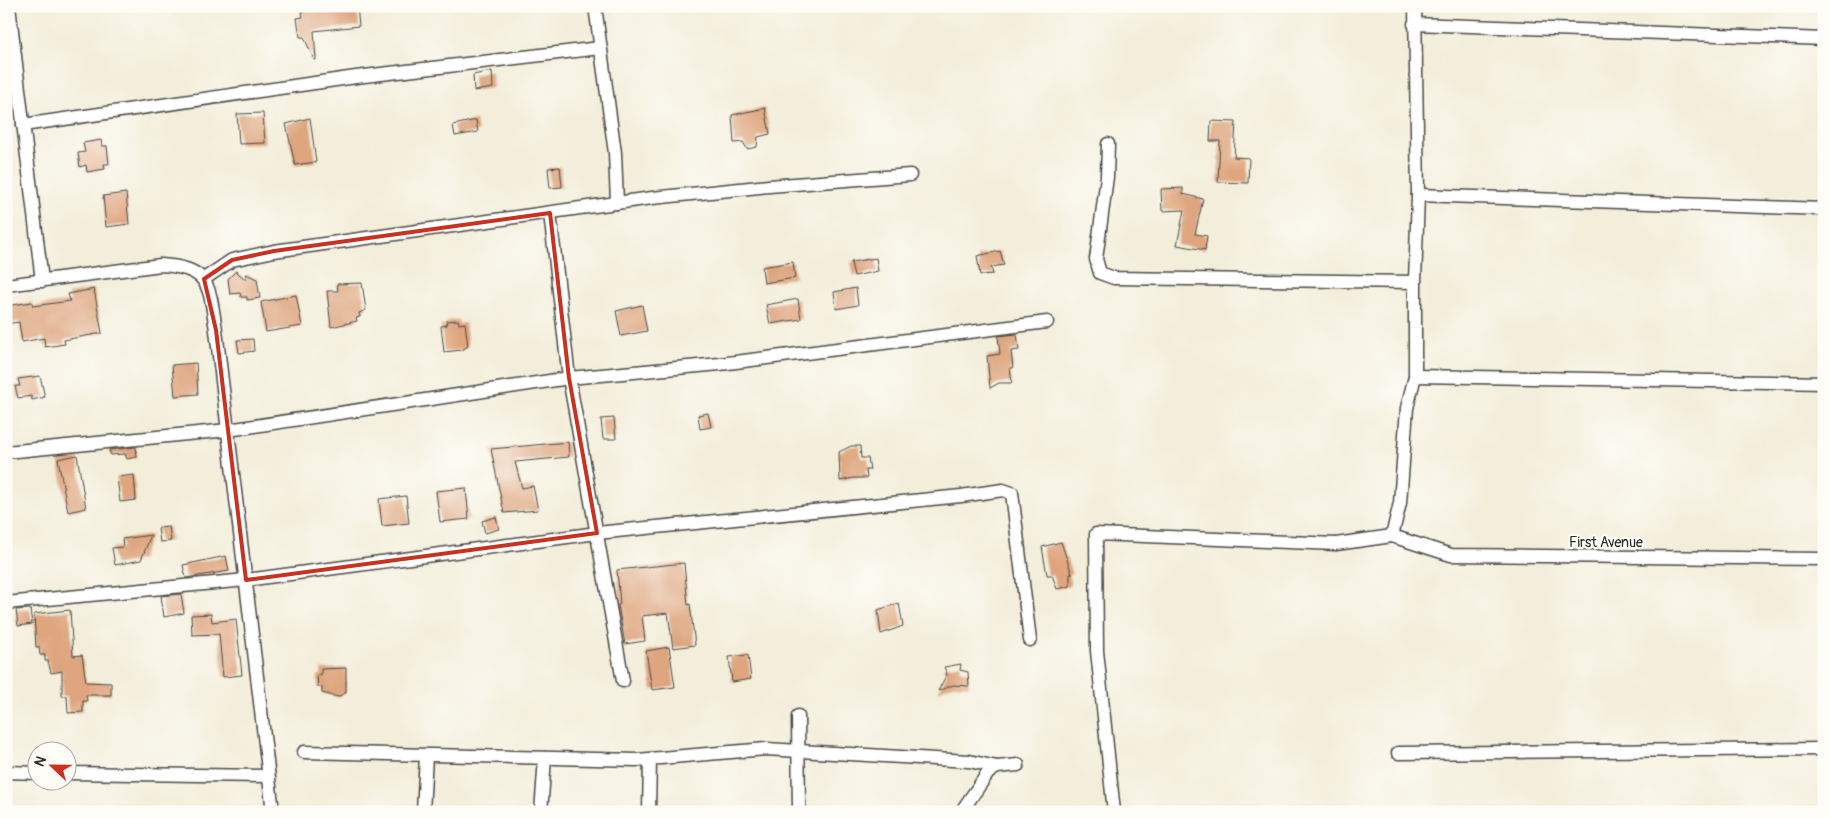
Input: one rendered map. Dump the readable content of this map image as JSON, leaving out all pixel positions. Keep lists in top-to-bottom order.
{
  "streets": {
    "street": ["First Avenue"]
  },
  "north": "left"
}
